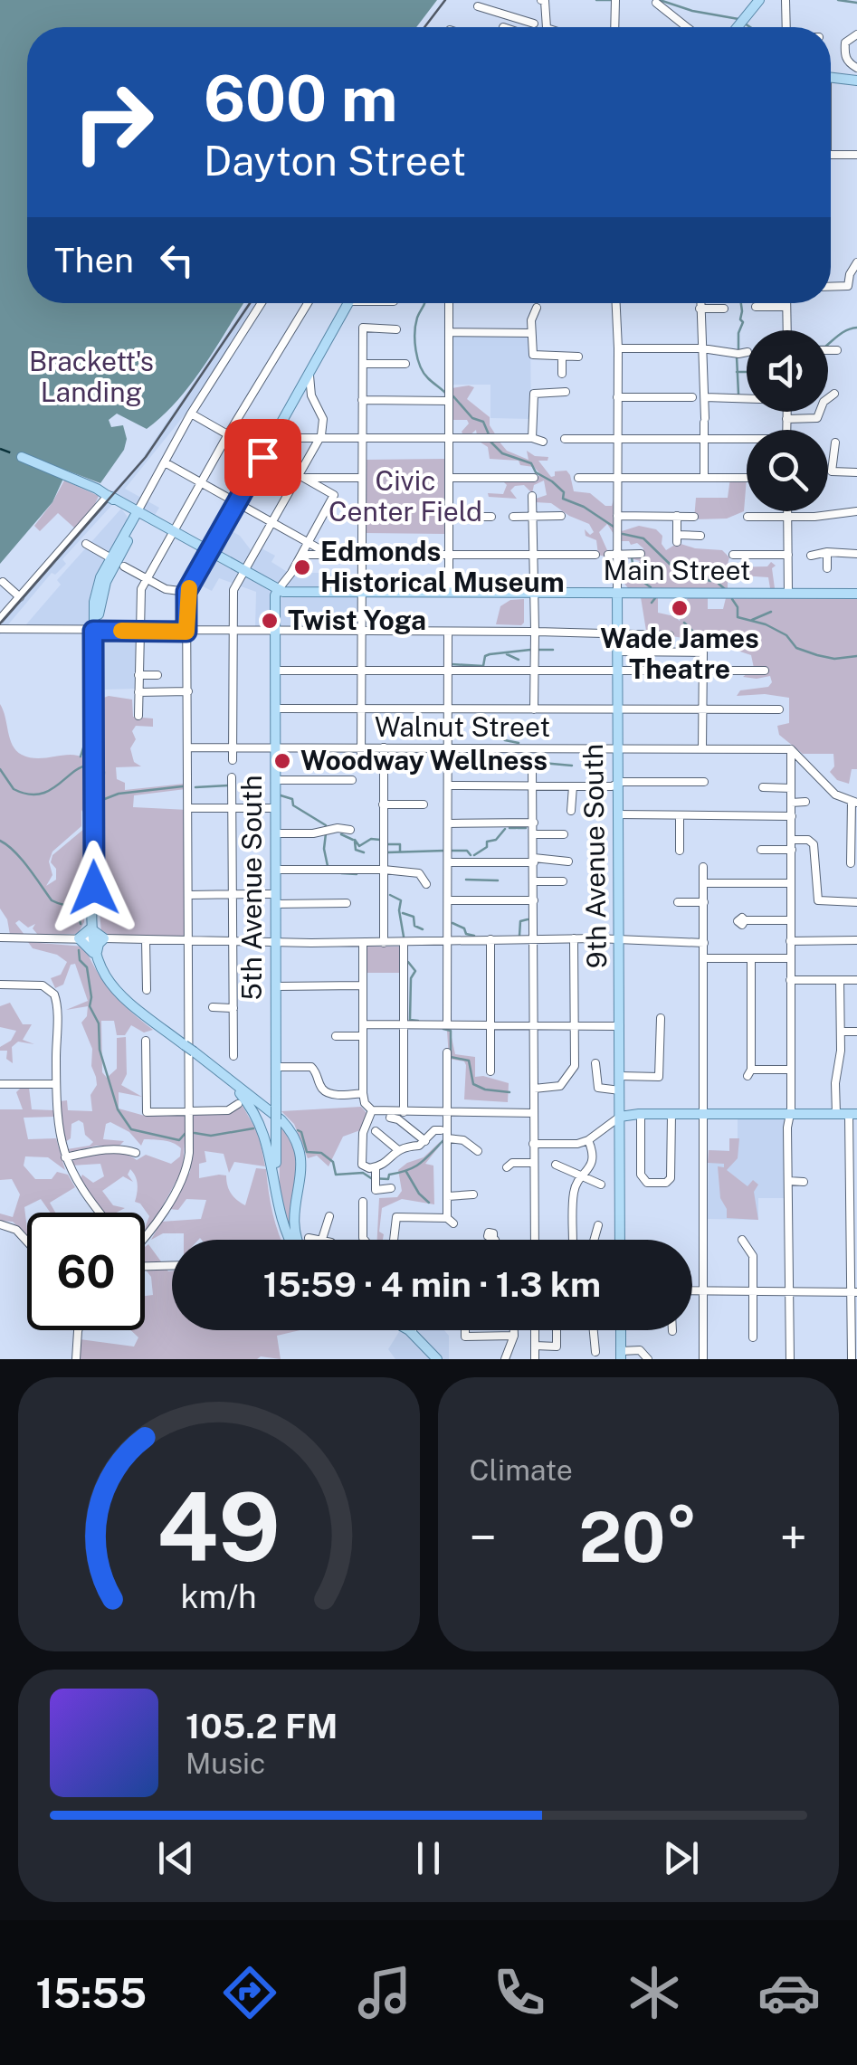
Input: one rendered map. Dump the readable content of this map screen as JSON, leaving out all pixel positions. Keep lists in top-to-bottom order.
{
  "streets": {
    "main road": ["Main Street", "9th Avenue South", "5th Avenue South"],
    "street": ["Walnut Street"]
  },
  "crossings": [
    ["Main Street", "9th Avenue South"],
    ["Main Street", "5th Avenue South"],
    ["Walnut Street", "9th Avenue South"],
    ["Walnut Street", "5th Avenue South"]
  ],
  "parks": ["Brackett's Landing", "Civic Center Field"],
  "places": [
    "Edmonds Historical Museum",
    "Wade James Theatre",
    "Twist Yoga",
    "Woodway Wellness"
  ],
  "page": {
    "turn": ["600 m", "Dayton Street"],
    "then": "Then",
    "limit": "60",
    "trip": "15:59 · 4 min · 1.3 km",
    "tile": "Climate",
    "heat": ["−", "20°", "+"],
    "song": ["105.2 FM", "Music"],
    "tabs": "15:55",
    "gauge": ["49", "km/h"]
  }
}
